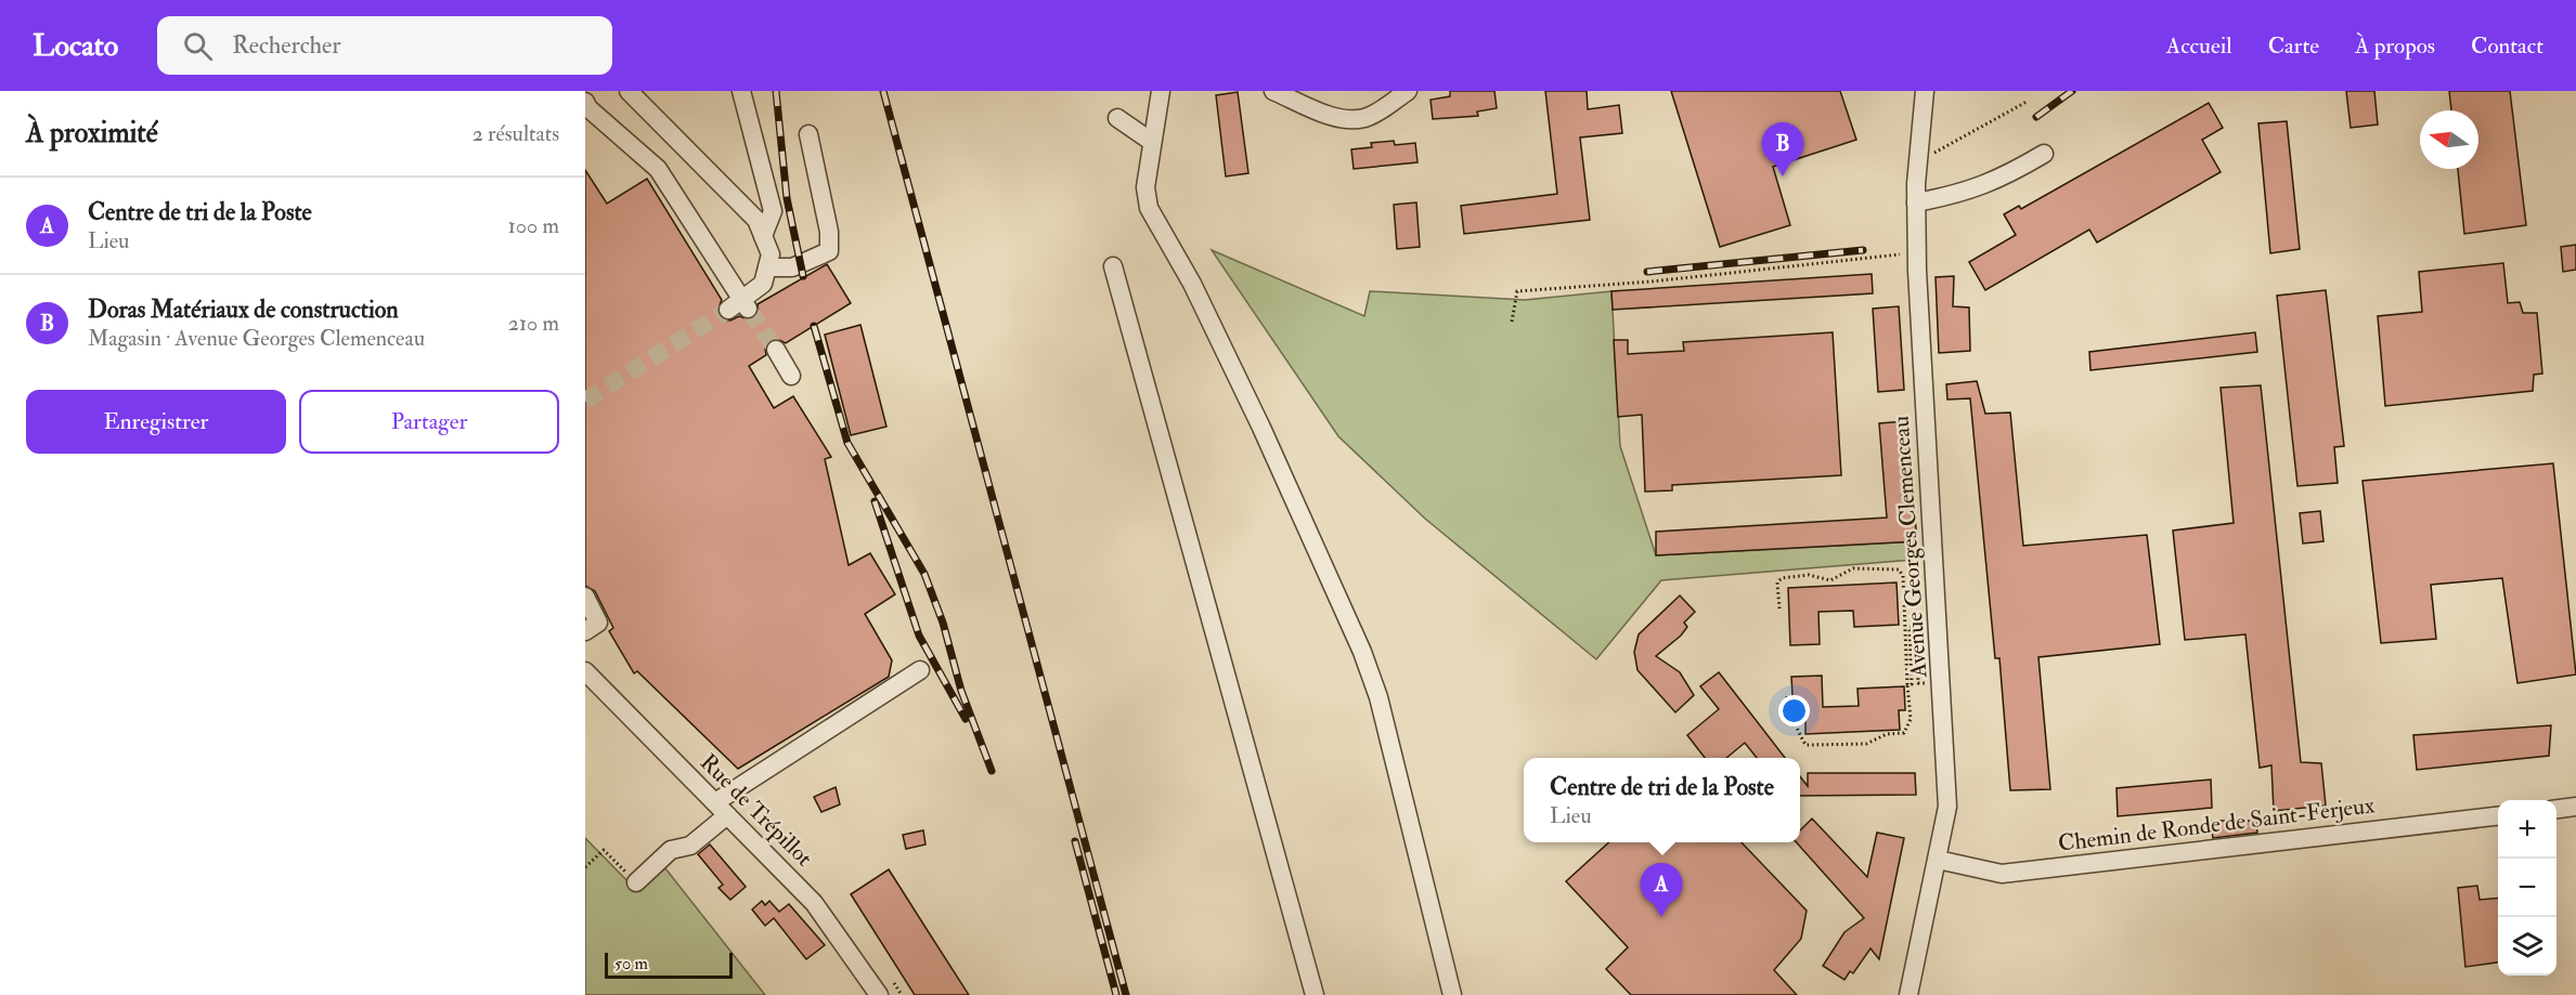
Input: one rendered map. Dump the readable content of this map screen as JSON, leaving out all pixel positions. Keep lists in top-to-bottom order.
{
  "streets": {
    "street": ["Avenue Georges Clemenceau", "Rue de Trépillot", "Chemin de Ronde de Saint-Ferjeux"]
  },
  "crossings": [
    ["Avenue Georges Clemenceau", "Chemin de Ronde de Saint-Ferjeux"]
  ],
  "scale_bar": "50 m",
  "north": "left",
  "page": {
    "header": "Locato",
    "search": "Rechercher",
    "nav": [
      "Accueil",
      "Carte",
      "À propos",
      "Contact"
    ],
    "heading": ["À proximité", "2 résultats"],
    "pins": ["B", "A"],
    "list": [
      {
        "mark": "A",
        "name": "Centre de tri de la Poste",
        "note": "Lieu",
        "value": "100 m"
      },
      {
        "mark": "B",
        "name": "Doras Matériaux de construction",
        "note": "Magasin · Avenue Georges Clemenceau",
        "value": "210 m"
      }
    ],
    "buttons": ["Enregistrer", "Partager"],
    "popup": ["Centre de tri de la Poste", "Lieu"],
    "map_buttons": ["+", "−"],
    "scale": "50 m"
  }
}
